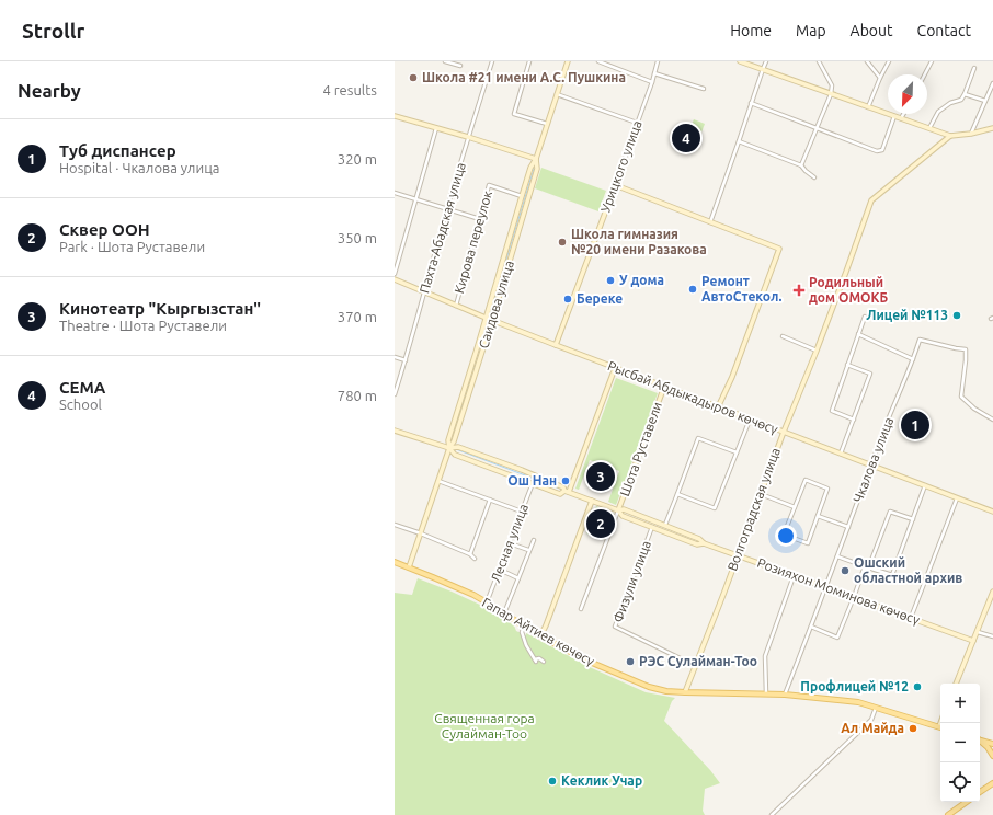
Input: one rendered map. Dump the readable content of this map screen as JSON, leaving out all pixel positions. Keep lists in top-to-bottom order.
{
  "streets": {
    "main road": ["Гапар Айтиев көчөсү"],
    "street": [
      "Урицкого улица",
      "Пахта-Абадская улица",
      "Кирова переулок",
      "Саидова улица",
      "Рысбай Абдыкадыров көчөсү",
      "Шота Руставели",
      "Чкалова улица",
      "Волгоградская улица",
      "Лесная улица",
      "Физули улица",
      "Розияхон Моминова көчөсү"
    ]
  },
  "crossings": [
    ["Урицкого улица", "Рысбай Абдыкадыров көчөсү"],
    ["Пахта-Абадская улица", "Рысбай Абдыкадыров көчөсү"],
    ["Кирова переулок", "Саидова улица"],
    ["Кирова переулок", "Рысбай Абдыкадыров көчөсү"],
    ["Саидова улица", "Рысбай Абдыкадыров көчөсү"],
    ["Саидова улица", "Розияхон Моминова көчөсү"],
    ["Саидова улица", "Гапар Айтиев көчөсү"],
    ["Рысбай Абдыкадыров көчөсү", "Шота Руставели"],
    ["Рысбай Абдыкадыров көчөсү", "Чкалова улица"],
    ["Рысбай Абдыкадыров көчөсү", "Волгоградская улица"],
    ["Шота Руставели", "Розияхон Моминова көчөсү"],
    ["Чкалова улица", "Розияхон Моминова көчөсү"],
    ["Чкалова улица", "Гапар Айтиев көчөсү"],
    ["Волгоградская улица", "Физули улица"],
    ["Волгоградская улица", "Розияхон Моминова көчөсү"],
    ["Волгоградская улица", "Гапар Айтиев көчөсү"],
    ["Лесная улица", "Розияхон Моминова көчөсү"],
    ["Лесная улица", "Гапар Айтиев көчөсү"],
    ["Физули улица", "Розияхон Моминова көчөсү"]
  ],
  "parks": ["Священная гора Сулайман-Тоо"],
  "places": {
    "other": [
      "Школа #21 имени А.С. Пушкина",
      "Школа гимназия №20 имени Разакова",
      "У дома",
      "Ремонт АвтоСтекол.",
      "Береке",
      "Лицей №113",
      "Ош Нан",
      "Ошский областной архив",
      "РЭС Сулайман-Тоо",
      "Профлицей №12",
      "Ал Майда",
      "Кеклик Учар"
    ],
    "health": ["Родильный дом ОМОКБ"]
  },
  "north": "bottom left",
  "page": {
    "header": "Strollr",
    "nav": [
      "Home",
      "Map",
      "About",
      "Contact"
    ],
    "heading": ["Nearby", "4 results"],
    "list": [
      {
        "mark": "1",
        "name": "Туб диспансер",
        "note": "Hospital · Чкалова улица",
        "value": "320 m"
      },
      {
        "mark": "2",
        "name": "Сквер ООН",
        "note": "Park · Шота Руставели",
        "value": "350 m"
      },
      {
        "mark": "3",
        "name": "Кинотеатр \"Кыргызстан\"",
        "note": "Theatre · Шота Руставели",
        "value": "370 m"
      },
      {
        "mark": "4",
        "name": "СЕМА",
        "note": "School",
        "value": "780 m"
      }
    ],
    "pins": [
      "4",
      "1",
      "3",
      "2"
    ],
    "map_buttons": ["+", "−"]
  }
}
